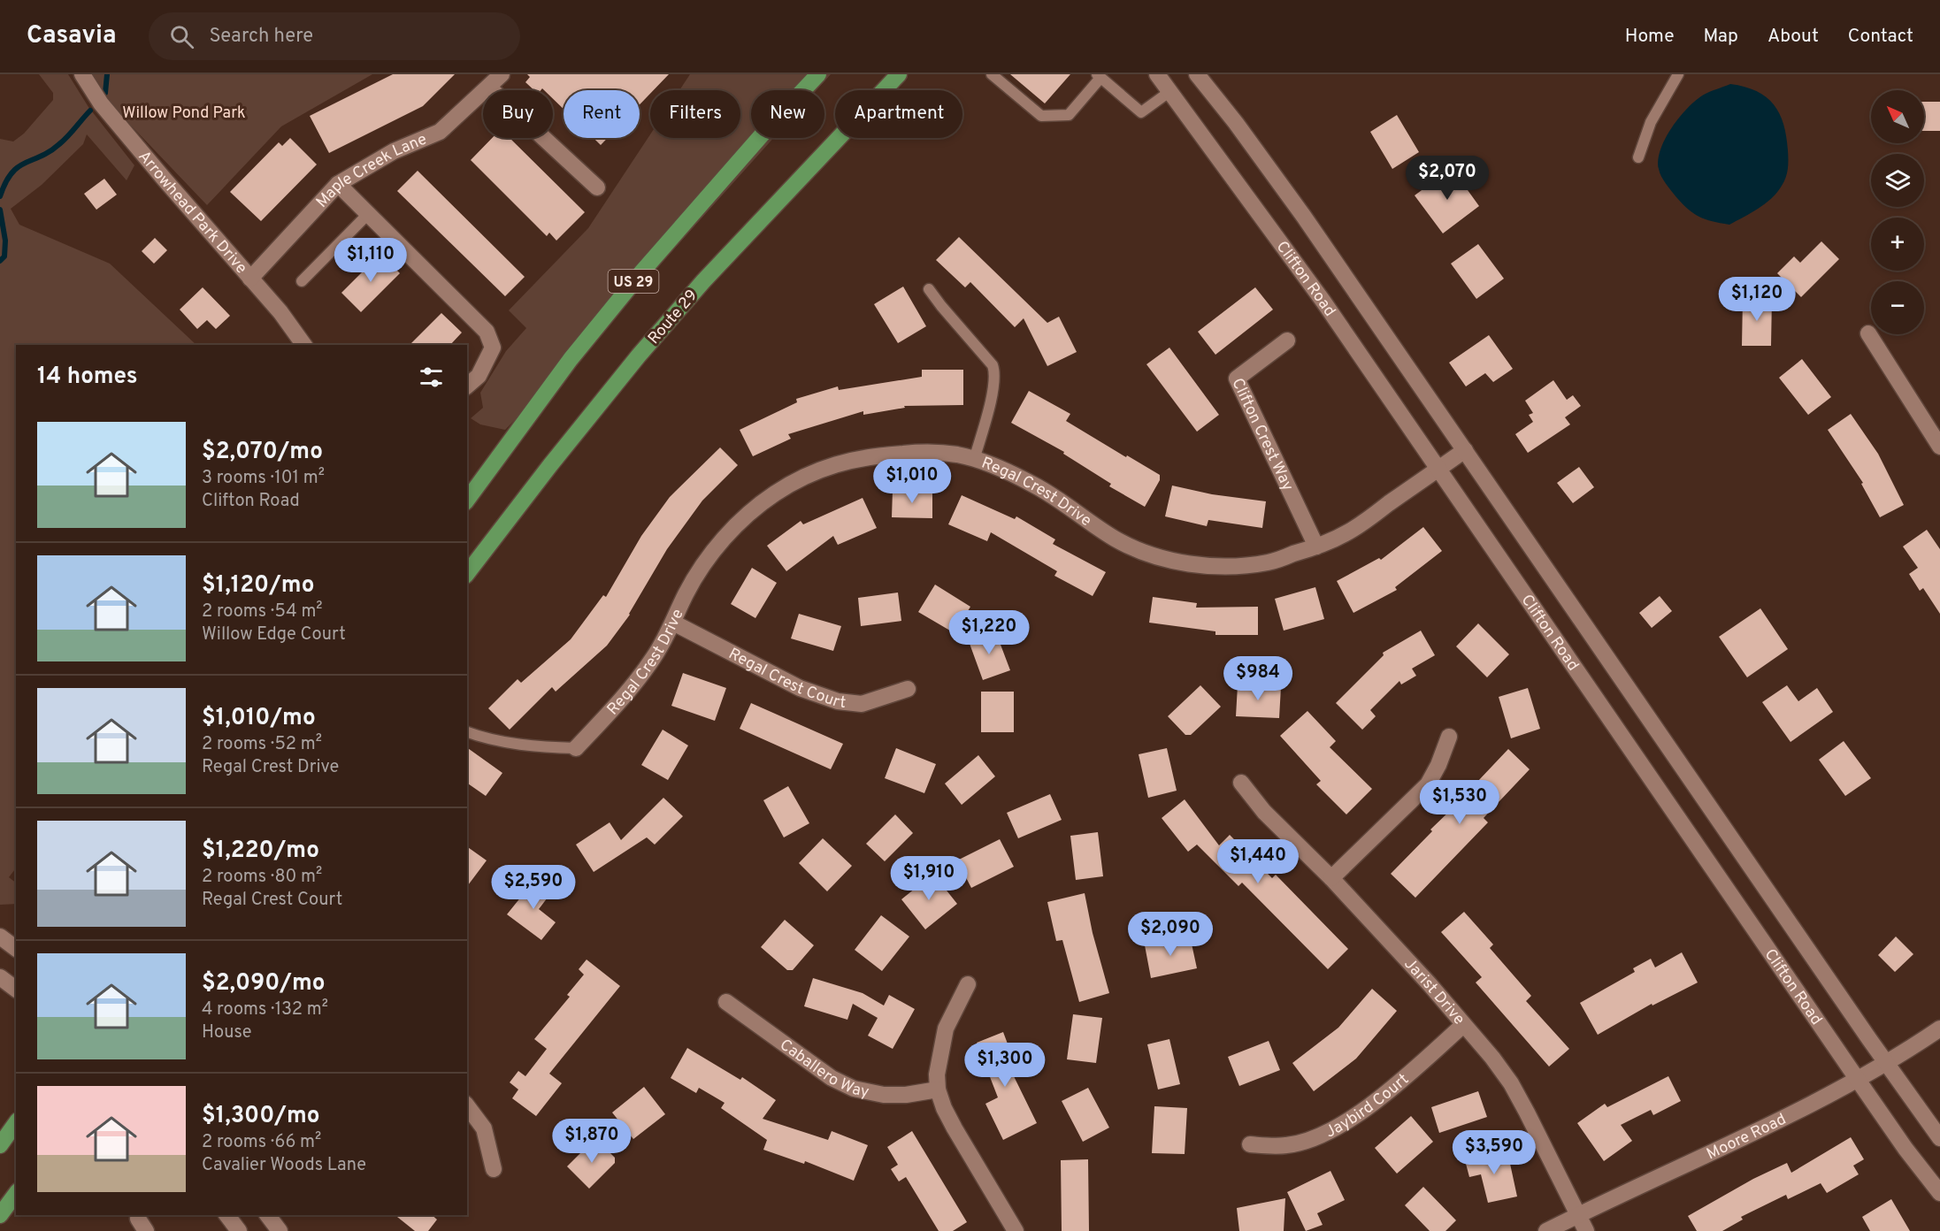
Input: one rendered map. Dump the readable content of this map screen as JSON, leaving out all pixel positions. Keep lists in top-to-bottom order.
{
  "streets": {
    "main road": ["US 29", "Route 29"],
    "street": [
      "Maple Creek Lane",
      "Arrowhead Park Drive",
      "Clifton Road",
      "Clifton Crest Way",
      "Regal Crest Drive",
      "Regal Crest Court",
      "Jarist Drive",
      "Caballero Way",
      "Jaybird Court",
      "Moore Road"
    ]
  },
  "crossings": [
    ["Maple Creek Lane", "Arrowhead Park Drive"],
    ["Clifton Road", "Regal Crest Drive"],
    ["Clifton Road", "Moore Road"],
    ["Clifton Crest Way", "Regal Crest Drive"],
    ["Regal Crest Drive", "Regal Crest Court"],
    ["Jarist Drive", "Jaybird Court"],
    ["Jarist Drive", "Moore Road"]
  ],
  "parks": ["Willow Pond Park"],
  "north": "top left",
  "page": {
    "header": "Casavia",
    "search": "Search here",
    "nav": [
      "Home",
      "Map",
      "About",
      "Contact"
    ],
    "map_buttons": ["+", "−"],
    "chip": [
      "Buy",
      "Rent",
      "Filters",
      "New",
      "Apartment"
    ],
    "price": [
      "$2,070",
      "$1,110",
      "$1,120",
      "$1,010",
      "$1,220",
      "$984",
      "$1,530",
      "$1,440",
      "$1,910",
      "$2,590",
      "$2,090",
      "$1,300",
      "$1,870",
      "$3,590"
    ],
    "heading": "14 homes",
    "list": [
      {
        "name": "$2,070/mo",
        "note": "3 rooms · 101 m² · Clifton Road"
      },
      {
        "name": "$1,120/mo",
        "note": "2 rooms · 54 m² · Willow Edge Court"
      },
      {
        "name": "$1,010/mo",
        "note": "2 rooms · 52 m² · Regal Crest Drive"
      },
      {
        "name": "$1,220/mo",
        "note": "2 rooms · 80 m² · Regal Crest Court"
      },
      {
        "name": "$2,090/mo",
        "note": "4 rooms · 132 m² · House"
      },
      {
        "name": "$1,300/mo",
        "note": "2 rooms · 66 m² · Cavalier Woods Lane"
      }
    ]
  }
}
